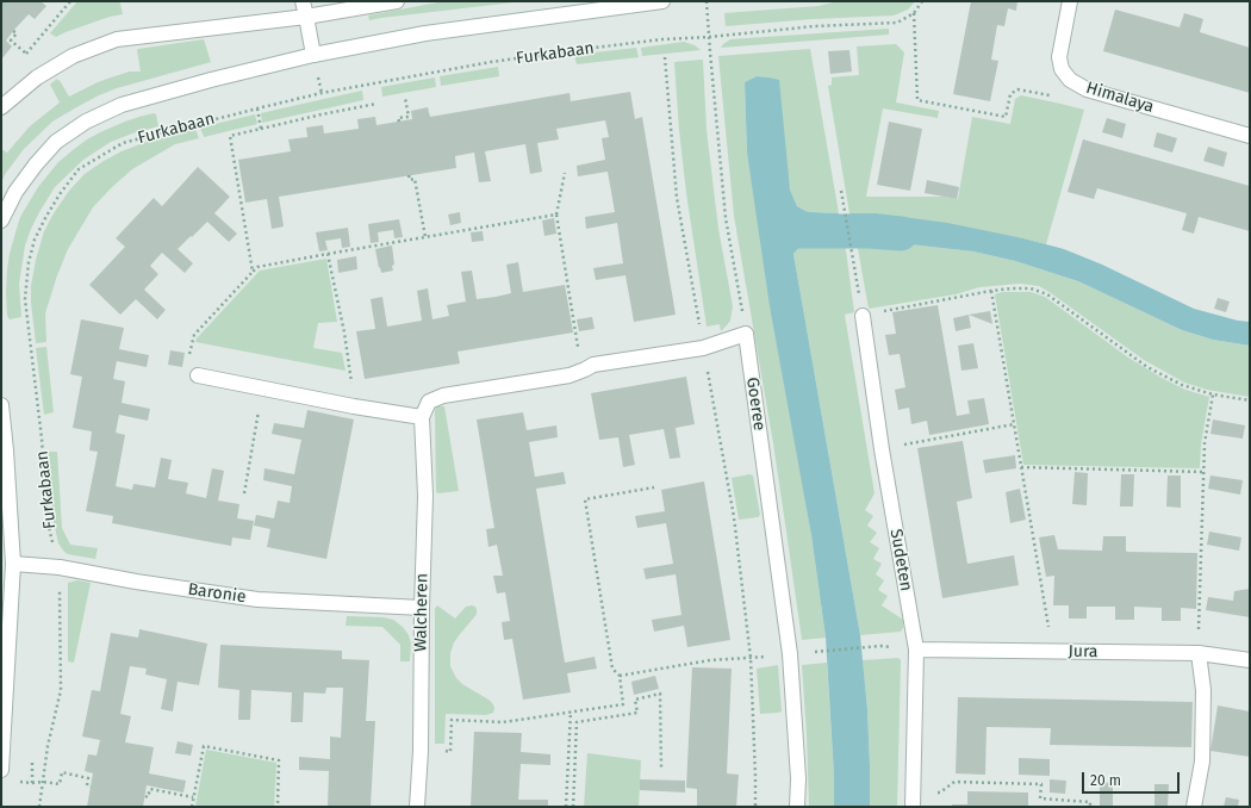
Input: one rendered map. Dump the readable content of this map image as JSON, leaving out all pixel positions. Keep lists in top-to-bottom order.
{
  "streets": {
    "street": [
      "Himalaya",
      "Goeree",
      "Sudeten",
      "Baronie",
      "Walcheren",
      "Jura"
    ],
    "path": ["Furkabaan"]
  },
  "crossings": [
    ["Furkabaan", "Baronie"],
    ["Sudeten", "Jura"],
    ["Baronie", "Walcheren"]
  ],
  "scale_bar": "20 m"
}
